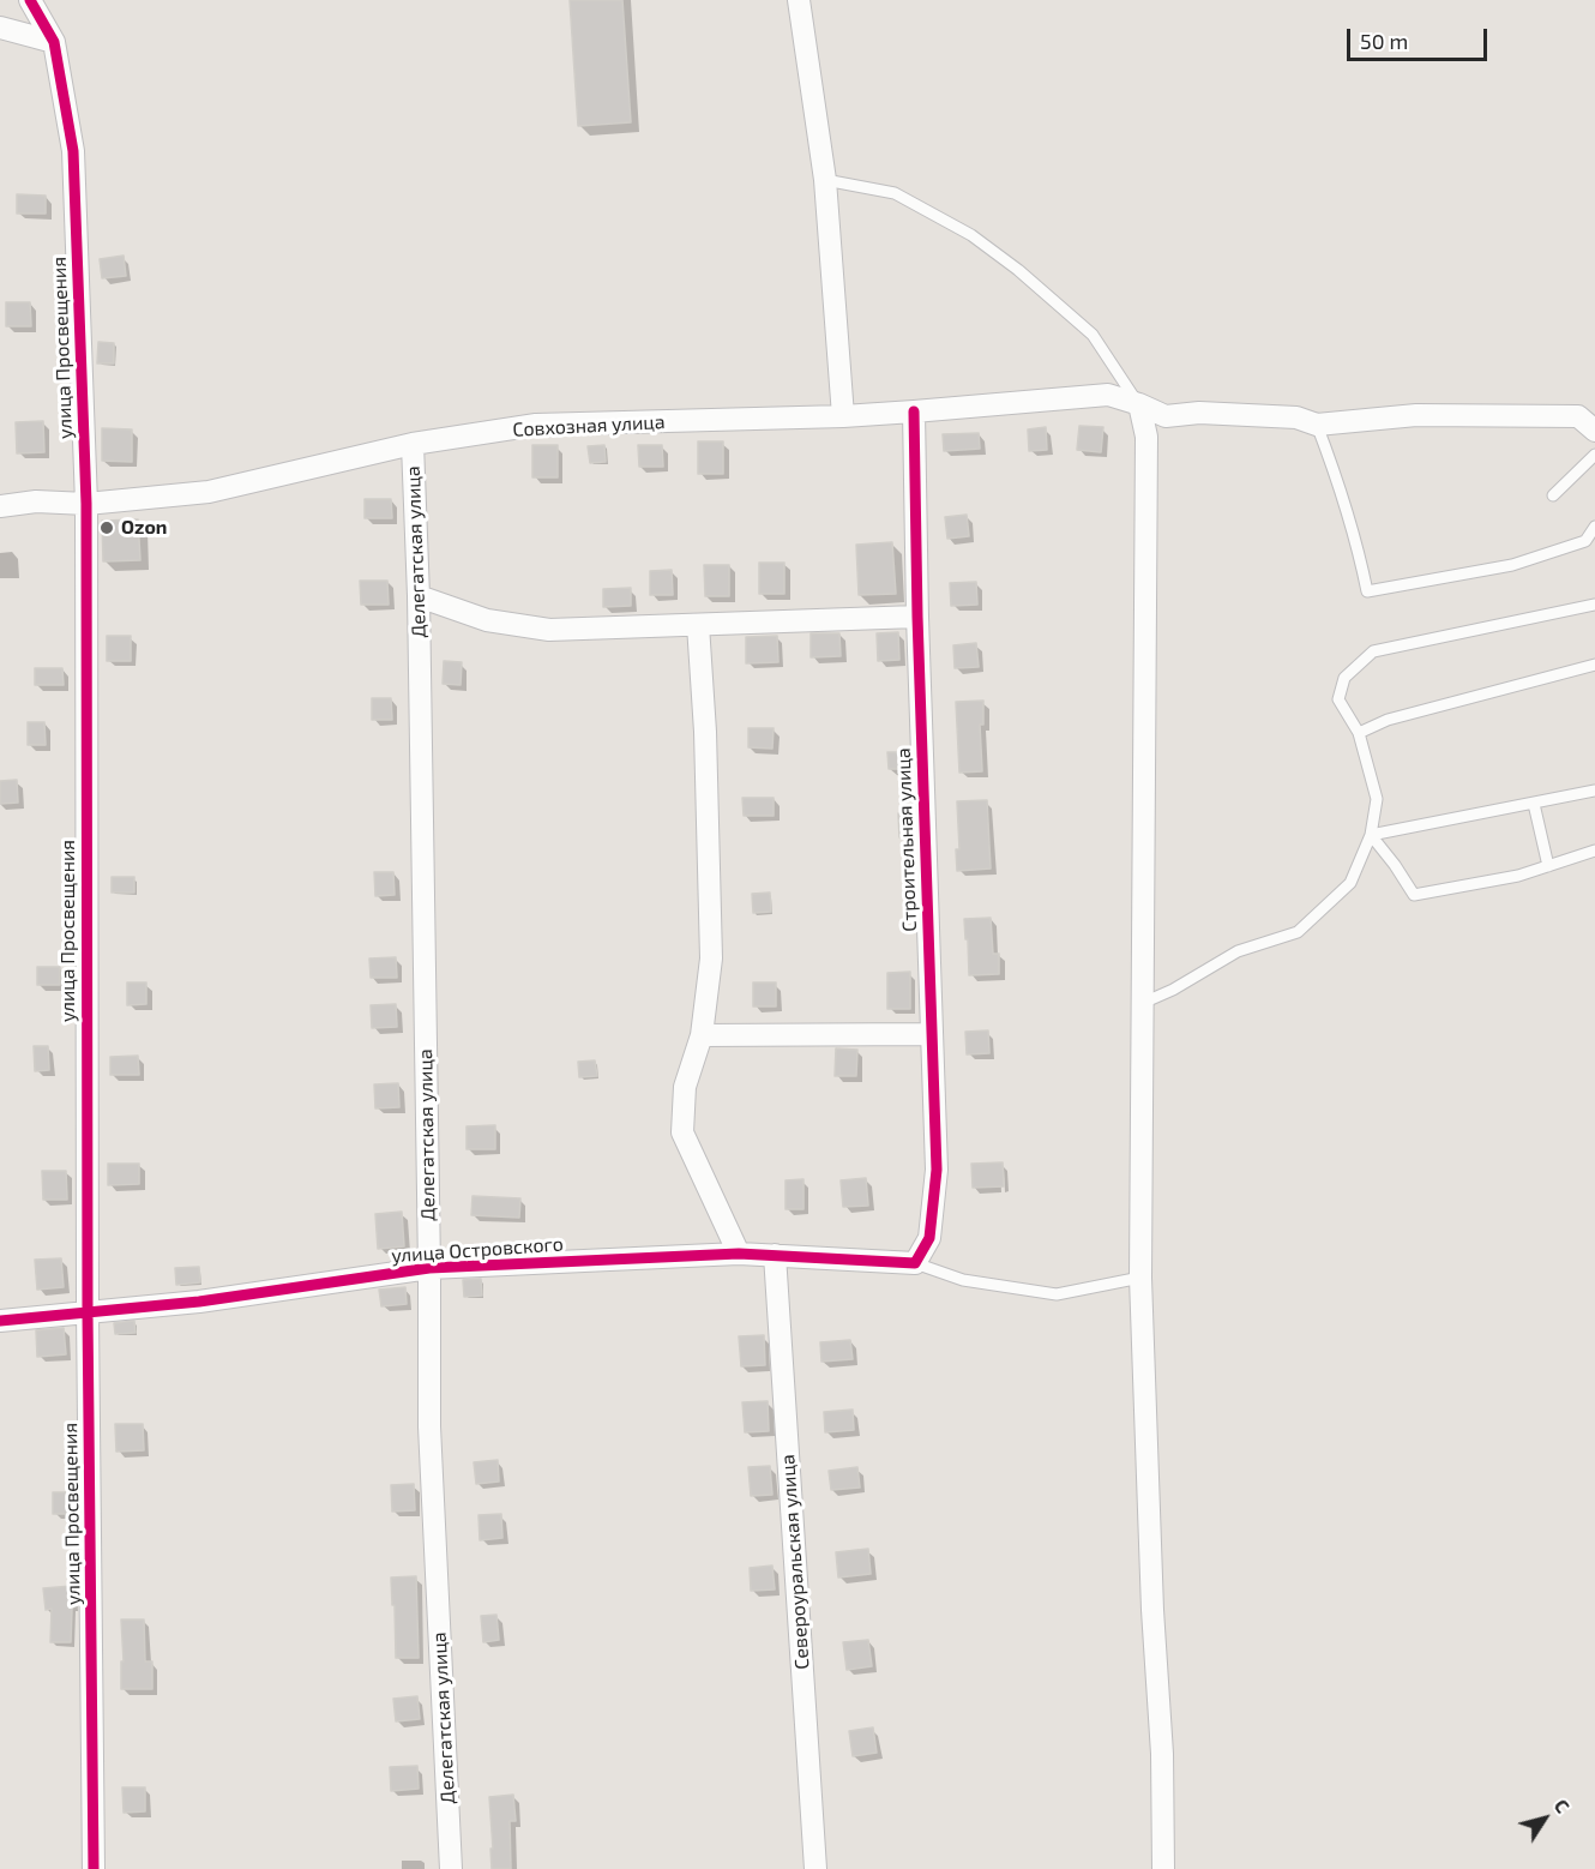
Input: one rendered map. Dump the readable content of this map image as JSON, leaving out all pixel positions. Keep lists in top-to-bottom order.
{
  "streets": {
    "street": [
      "улица Просвещения",
      "Совхозная улица",
      "Делегатская улица",
      "Строительная улица",
      "улица Островского",
      "Североуральская улица"
    ]
  },
  "crossings": [
    ["улица Просвещения", "Совхозная улица"],
    ["улица Просвещения", "улица Островского"],
    ["Совхозная улица", "Делегатская улица"],
    ["Совхозная улица", "Строительная улица"],
    ["Делегатская улица", "улица Островского"],
    ["Строительная улица", "улица Островского"],
    ["улица Островского", "Североуральская улица"]
  ],
  "places": ["Ozon"],
  "scale_bar": "50 m",
  "north": "top right"
}
